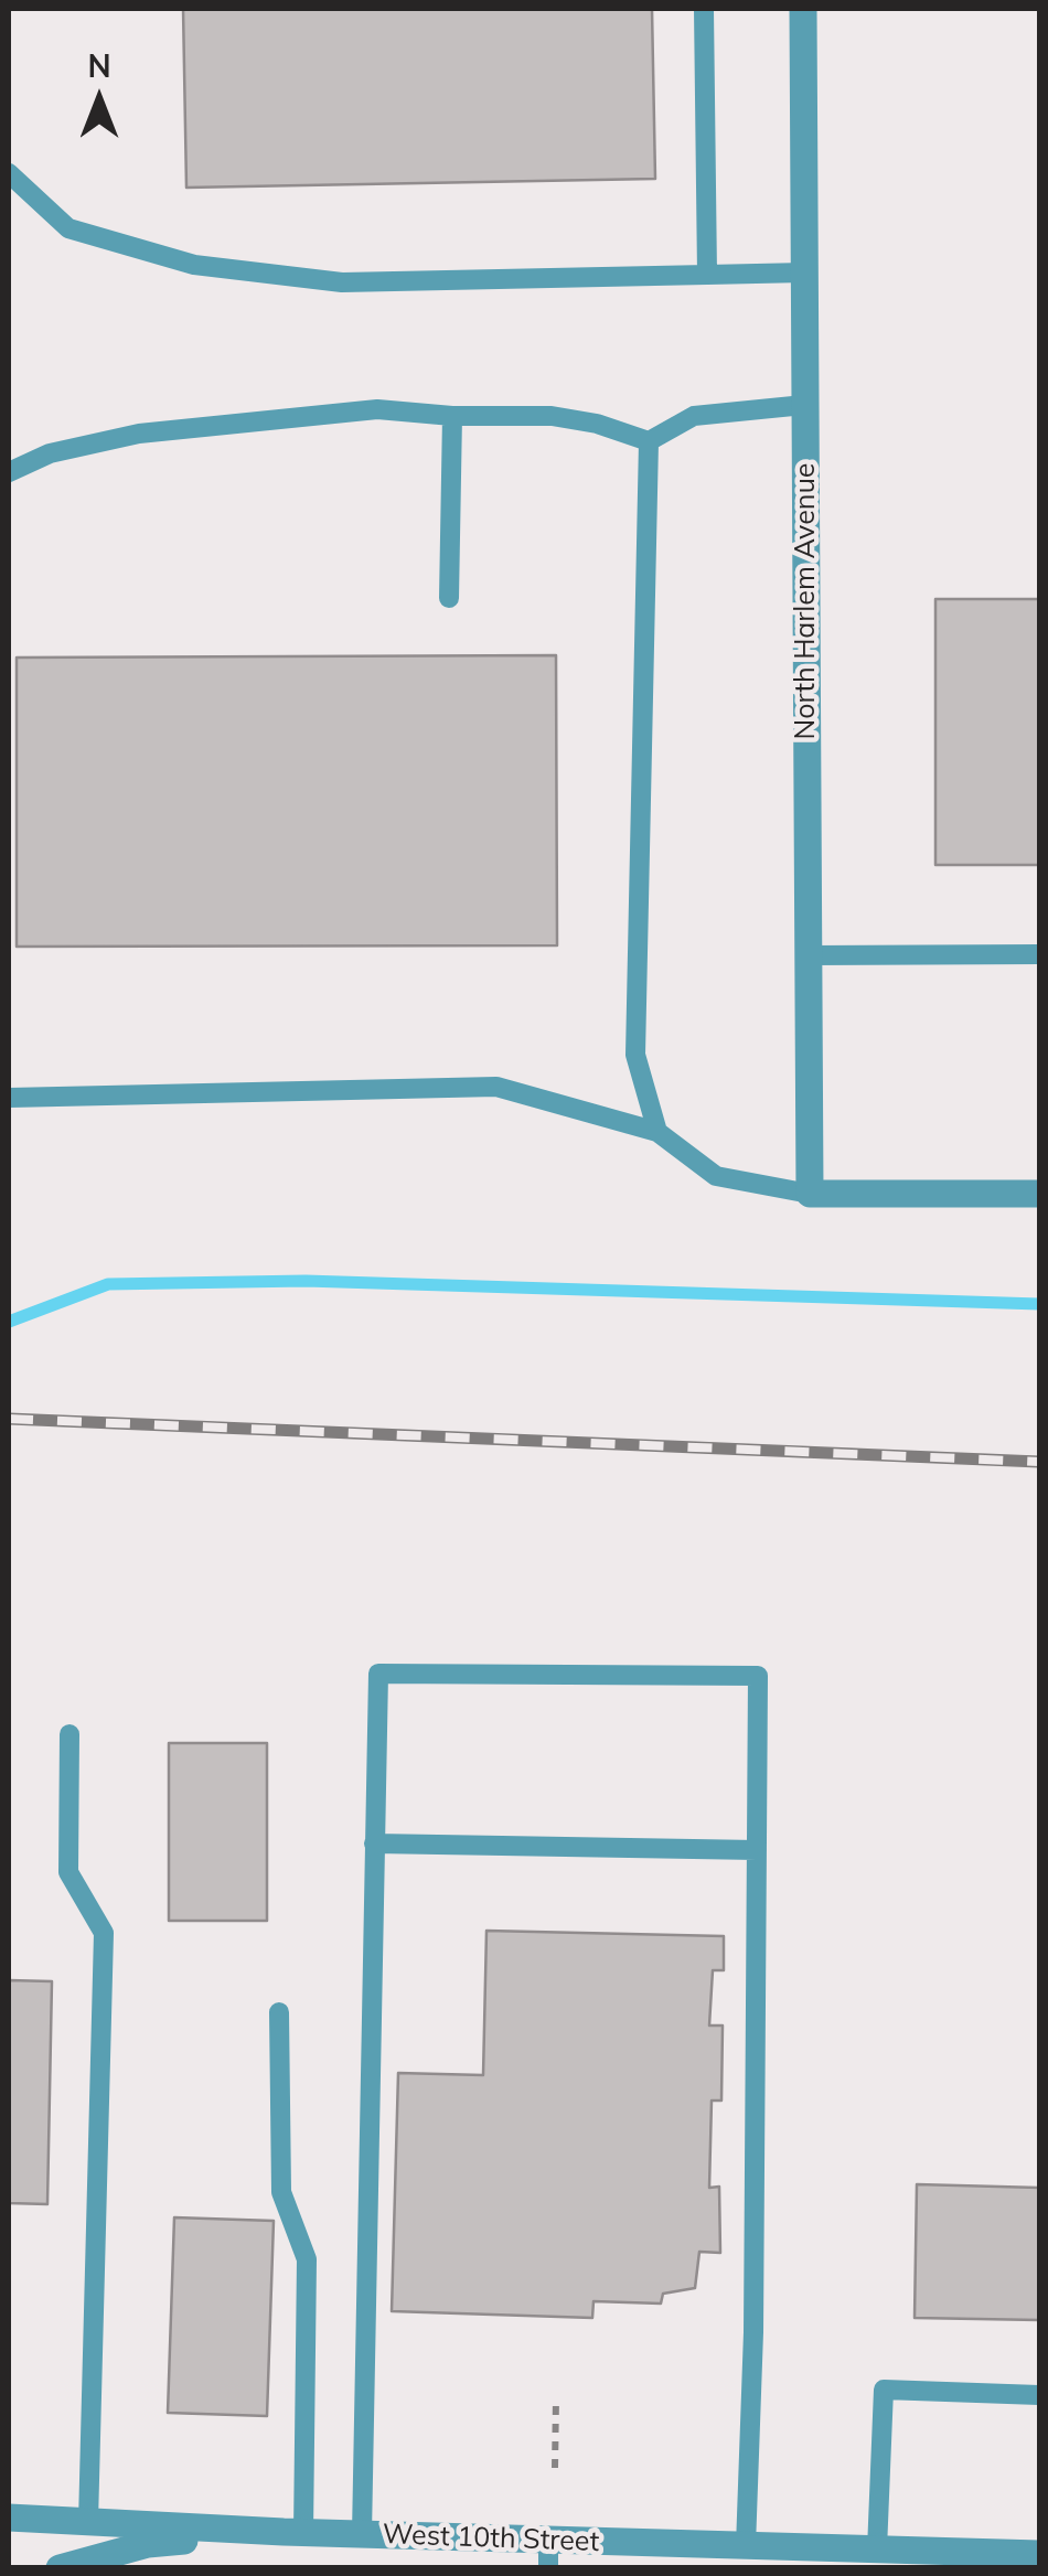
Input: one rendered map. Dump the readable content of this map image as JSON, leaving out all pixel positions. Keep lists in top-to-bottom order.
{
  "streets": {
    "street": ["North Harlem Avenue", "West 10th Street"]
  },
  "north": "top"
}
